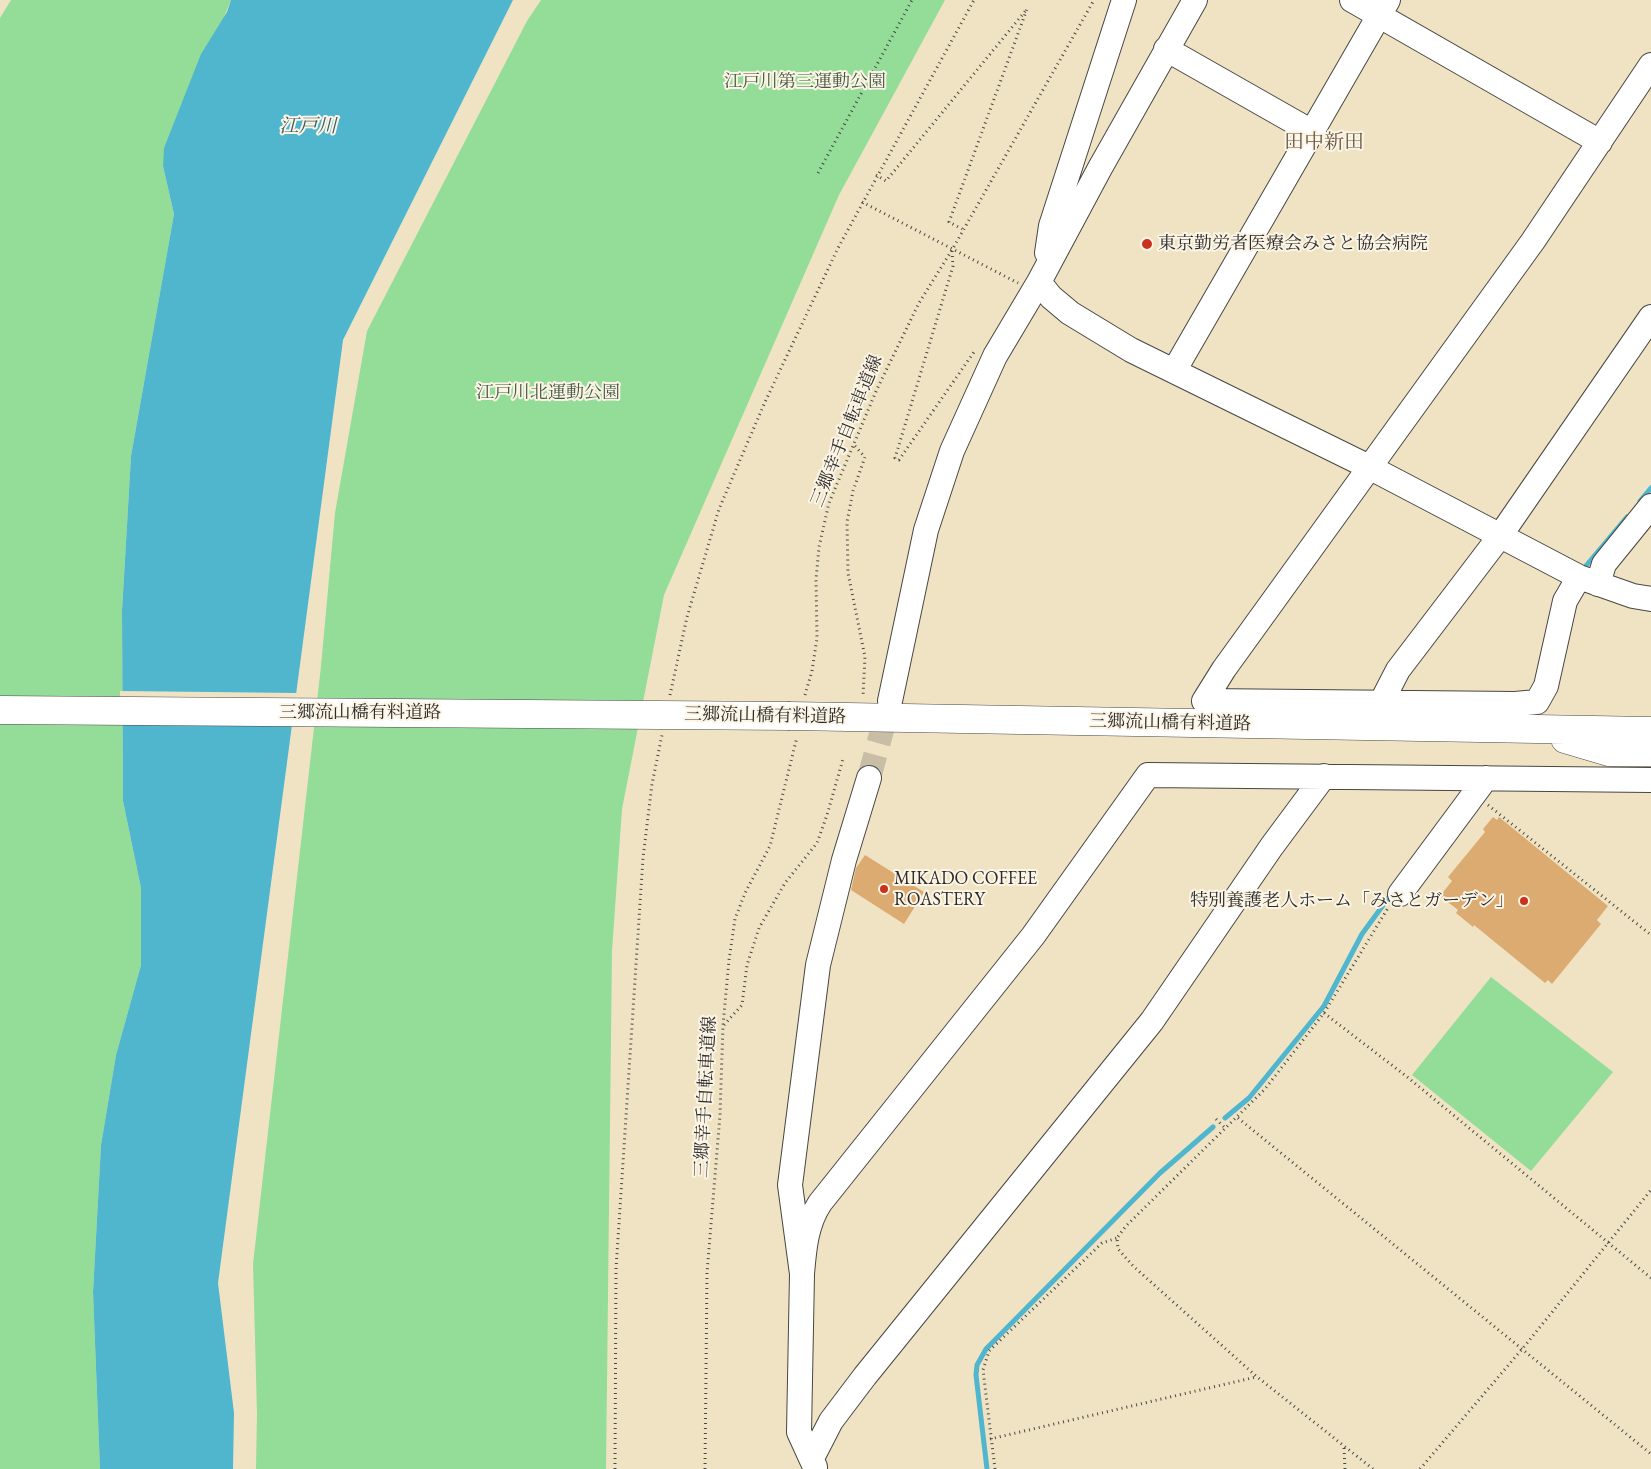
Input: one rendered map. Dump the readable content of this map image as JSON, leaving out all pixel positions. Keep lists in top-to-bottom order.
{
  "streets": {
    "main road": ["三郷流山橋有料道路"],
    "path": ["三郷幸手自転車道線"]
  },
  "crossings": [
    ["三郷幸手自転車道線", "三郷流山橋有料道路"]
  ],
  "districts": ["田中新田"],
  "water": ["江戸川"],
  "parks": ["江戸川第三運動公園", "江戸川北運動公園"],
  "places": ["東京勤労者医療会みさと協会病院", "MIKADO COFFEE ROASTERY", "特別養護老人ホーム「みさとガーデン」"]
}
